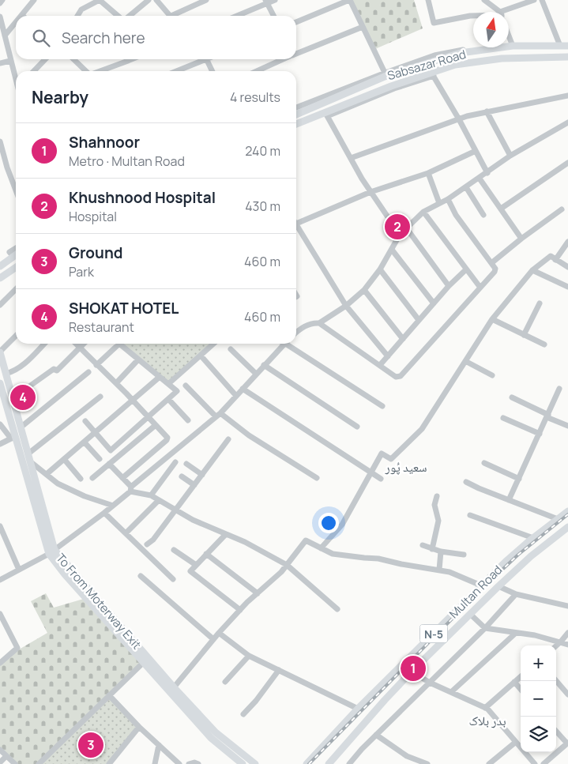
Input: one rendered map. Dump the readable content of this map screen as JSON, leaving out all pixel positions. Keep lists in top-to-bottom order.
{
  "streets": {
    "main road": [
      "Sabsazar Road",
      "Multan Road",
      "To From Moterway Exit",
      "N-5"
    ]
  },
  "districts": ["سعید پُور", "بدر بلاک"],
  "north": "top",
  "page": {
    "search": "Search here",
    "heading": ["Nearby", "4 results"],
    "list": [
      {
        "mark": "1",
        "name": "Shahnoor",
        "note": "Metro · Multan Road",
        "value": "240 m"
      },
      {
        "mark": "2",
        "name": "Khushnood Hospital",
        "note": "Hospital",
        "value": "430 m"
      },
      {
        "mark": "3",
        "name": "Ground",
        "note": "Park",
        "value": "460 m"
      },
      {
        "mark": "4",
        "name": "SHOKAT HOTEL",
        "note": "Restaurant",
        "value": "460 m"
      }
    ],
    "pins": [
      "2",
      "4",
      "1",
      "3"
    ],
    "map_buttons": ["+", "−"]
  }
}
